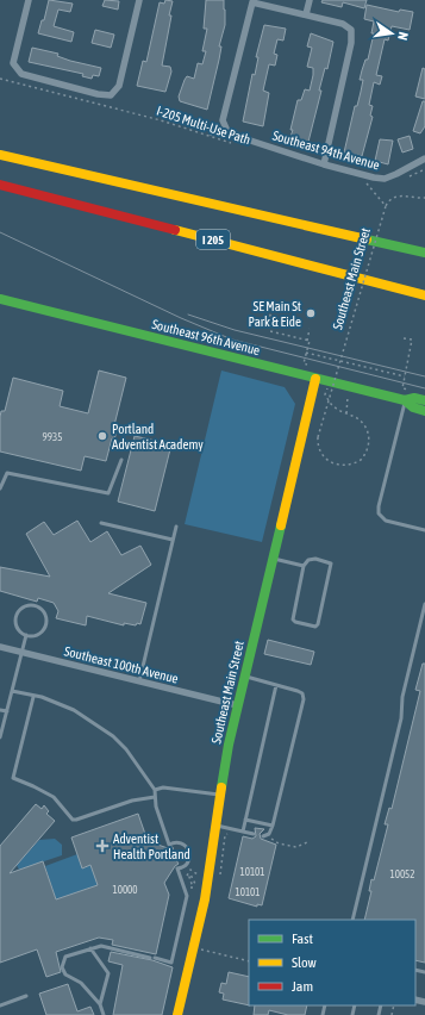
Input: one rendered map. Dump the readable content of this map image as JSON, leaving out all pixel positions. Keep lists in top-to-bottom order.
{
  "streets": {
    "main road": ["I 205", "Southeast Main Street", "Southeast 96th Avenue"],
    "street": ["Southeast 94th Avenue", "Southeast 100th Avenue"],
    "path": ["I-205 Multi-Use Path"]
  },
  "crossings": [
    ["Southeast Main Street", "Southeast 96th Avenue"],
    ["Southeast Main Street", "Southeast 100th Avenue"]
  ],
  "places": {
    "other": ["SE Main St Park & Eide", "Portland Adventist Academy"],
    "health": ["Adventist Health Portland"]
  },
  "house_numbers": [
    "9935",
    "10101",
    "10052",
    "10000",
    "10101"
  ],
  "legend": ["Fast", "Slow", "Jam"],
  "north": "right"
}
